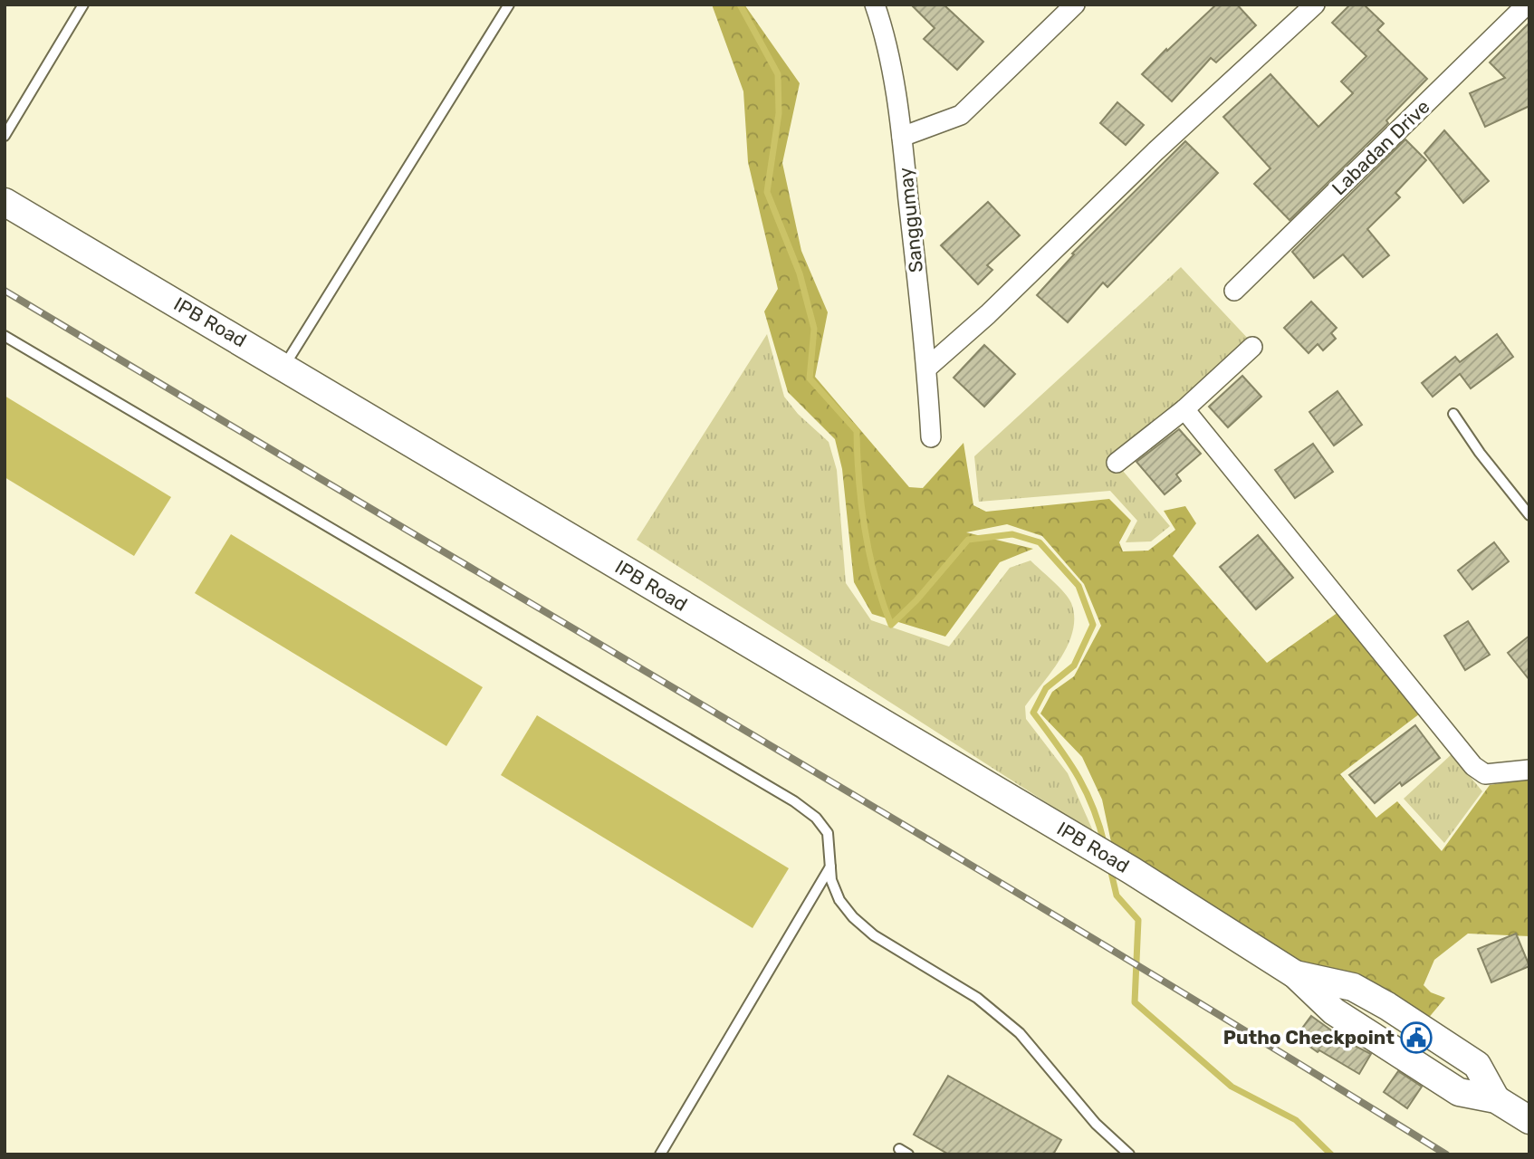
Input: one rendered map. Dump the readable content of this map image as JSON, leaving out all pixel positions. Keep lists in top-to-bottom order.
{
  "streets": {
    "street": ["Labadan Drive", "Sanggumay", "IPB Road"]
  },
  "places": {
    "public building": ["Putho Checkpoint"]
  }
}
